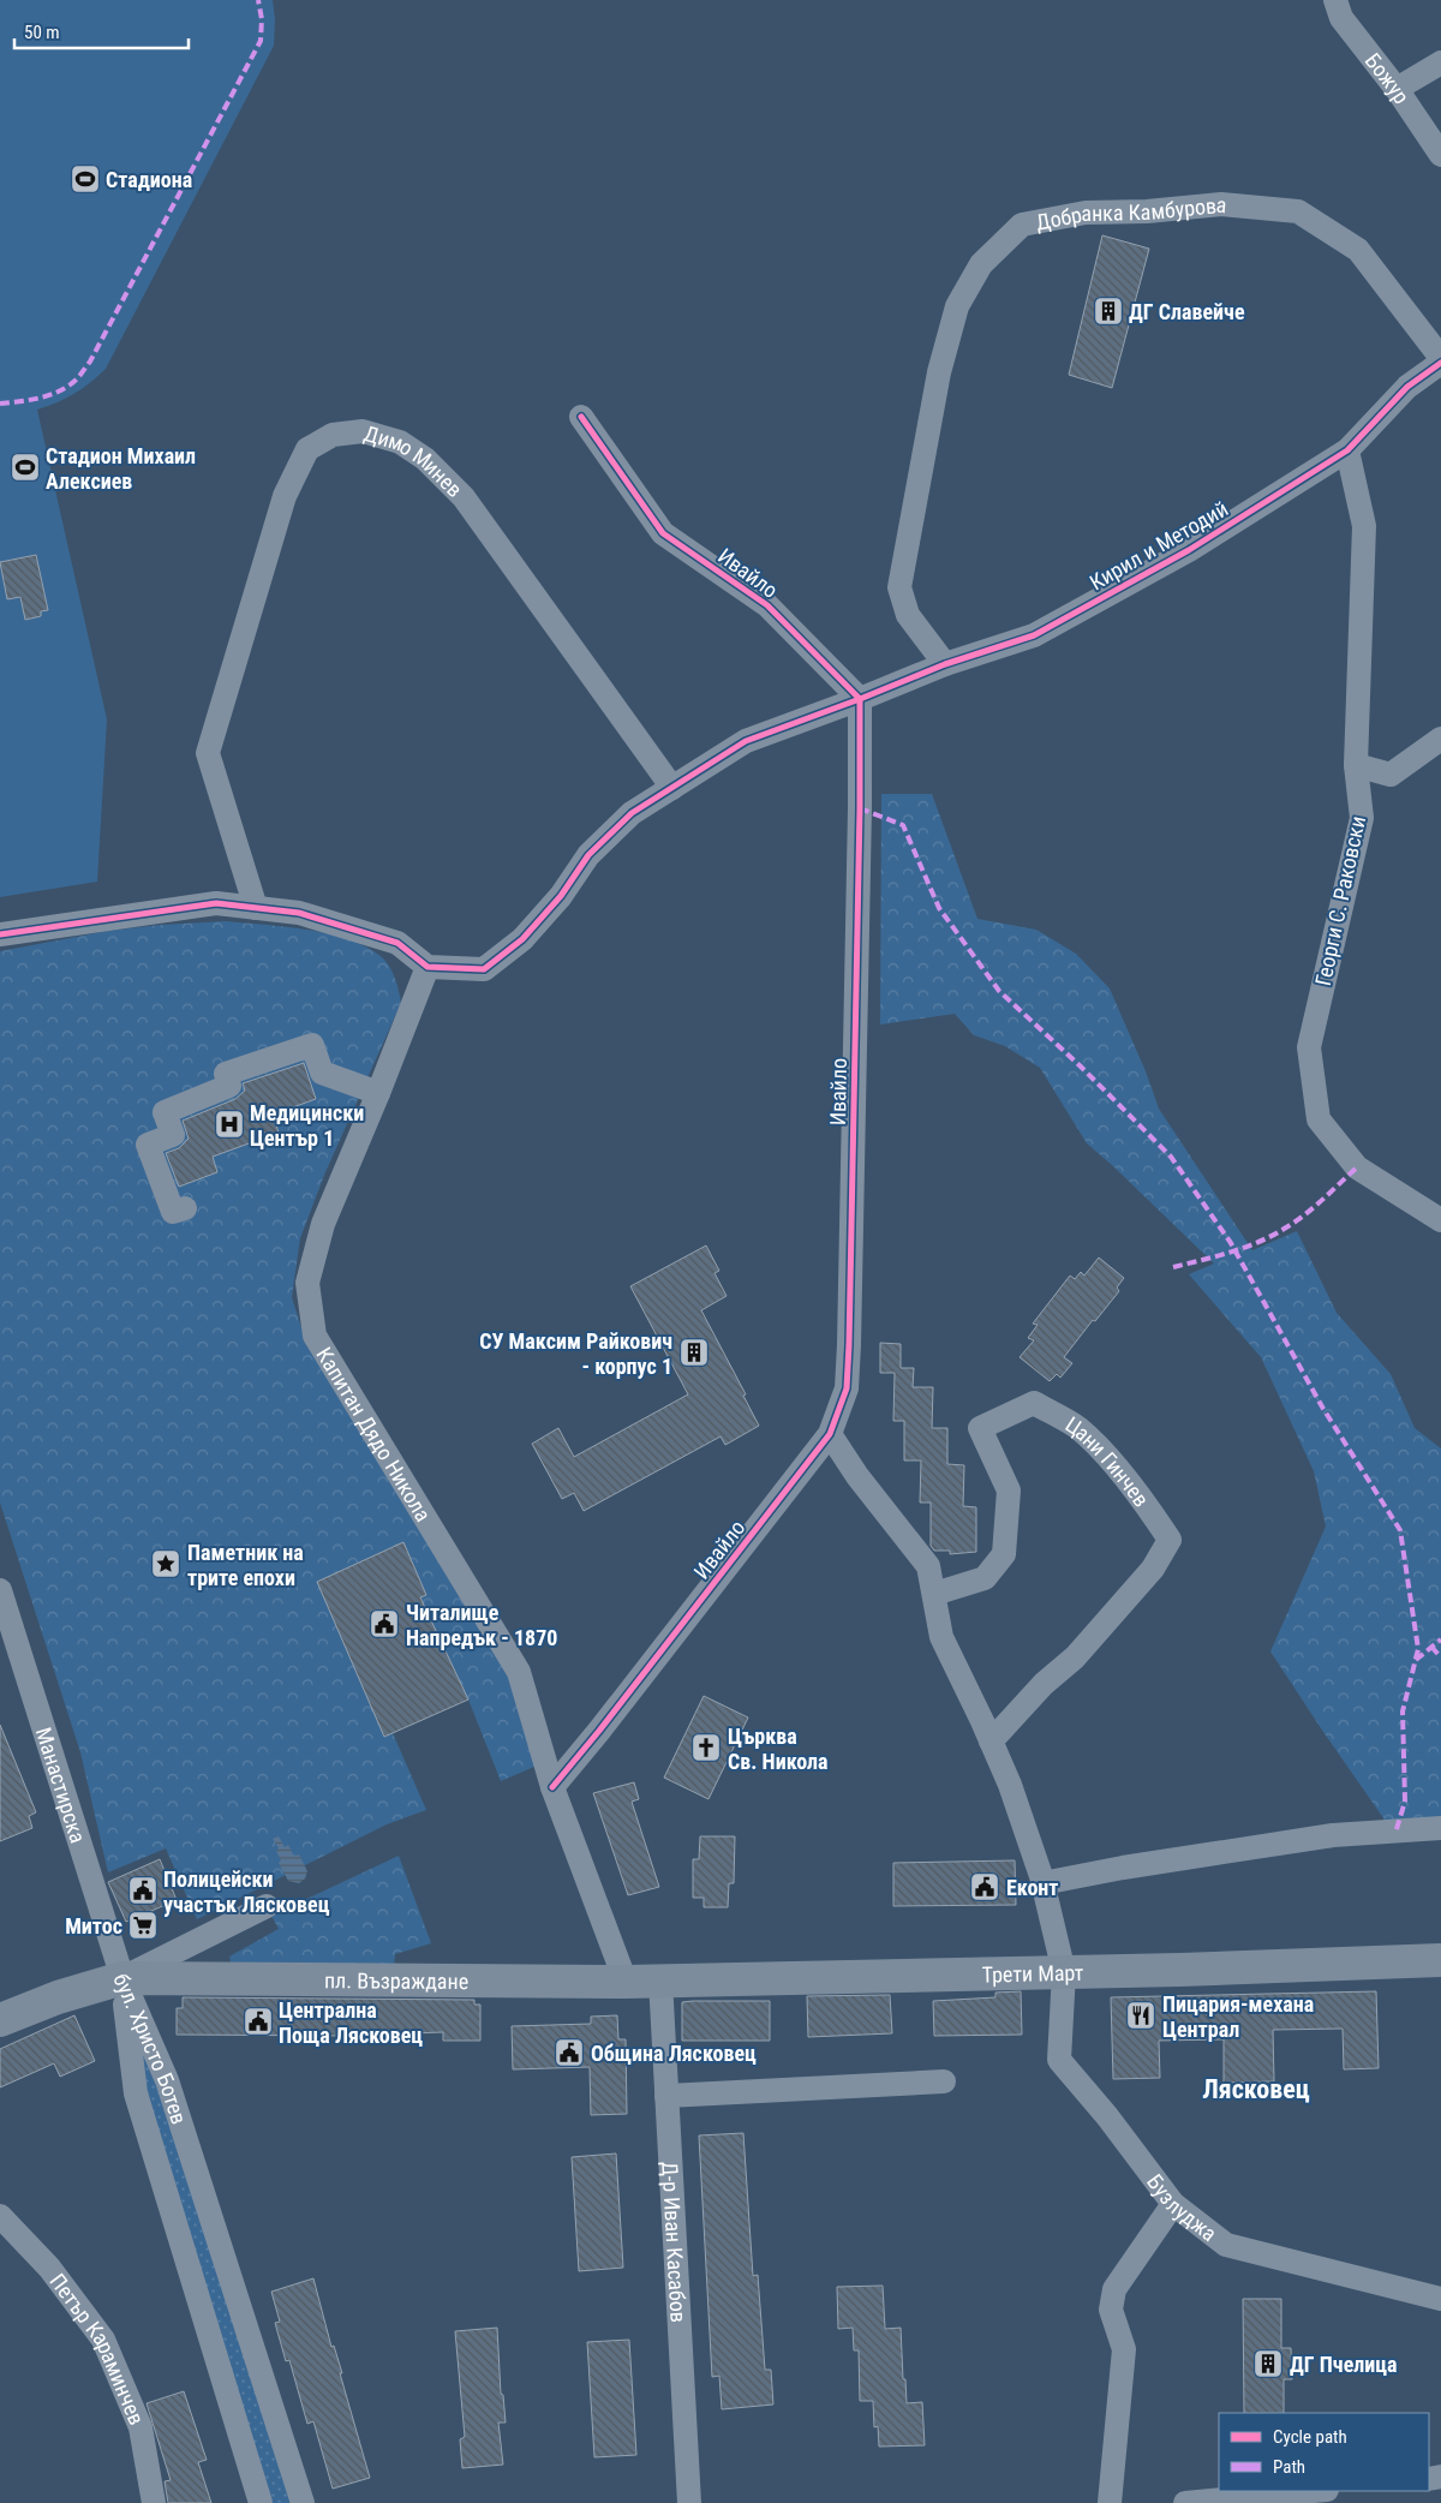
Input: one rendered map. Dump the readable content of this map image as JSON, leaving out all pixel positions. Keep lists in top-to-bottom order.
{
  "streets": {
    "street": [
      "Божур",
      "Добранка Камбурова",
      "Димо Минев",
      "Кирил и Методий",
      "Ивайло",
      "Георги С. Раковски",
      "Капитан Дядо Никола",
      "Цани Гинчев",
      "Манастирска",
      "Трети Март",
      "пл. Възраждане",
      "бул. Христо Ботев",
      "Бузлуджа",
      "Д-р Иван Касабов",
      "Петър Караминчев"
    ]
  },
  "crossings": [
    ["Добранка Камбурова", "Кирил и Методий"],
    ["Кирил и Методий", "Ивайло"],
    ["Кирил и Методий", "Георги С. Раковски"],
    ["Ивайло", "Капитан Дядо Никола"],
    ["Манастирска", "пл. Възраждане"],
    ["Манастирска", "бул. Христо Ботев"],
    ["Трети Март", "пл. Възраждане"],
    ["Трети Март", "Бузлуджа"],
    ["Трети Март", "Д-р Иван Касабов"],
    ["пл. Възраждане", "бул. Христо Ботев"]
  ],
  "districts": ["Лясковец"],
  "places": {
    "sports": ["Стадиона", "Стадион Михаил Алексиев"],
    "building": ["ДГ Славейче", "СУ Максим Райкович - корпус 1", "ДГ Пчелица"],
    "hospital": ["Медицински Център 1"],
    "place": ["Паметник на трите епохи"],
    "public building": [
      "Читалище Напредък - 1870",
      "Еконт",
      "Полицейски участък Лясковец",
      "Централна Поща Лясковец",
      "Община Лясковец"
    ],
    "church": ["Църква Св. Никола"],
    "supermarket": ["Митос"],
    "restaurant": ["Пицария-механа Централ"]
  },
  "legend": ["Cycle path", "Path"],
  "scale_bar": "50 m"
}
